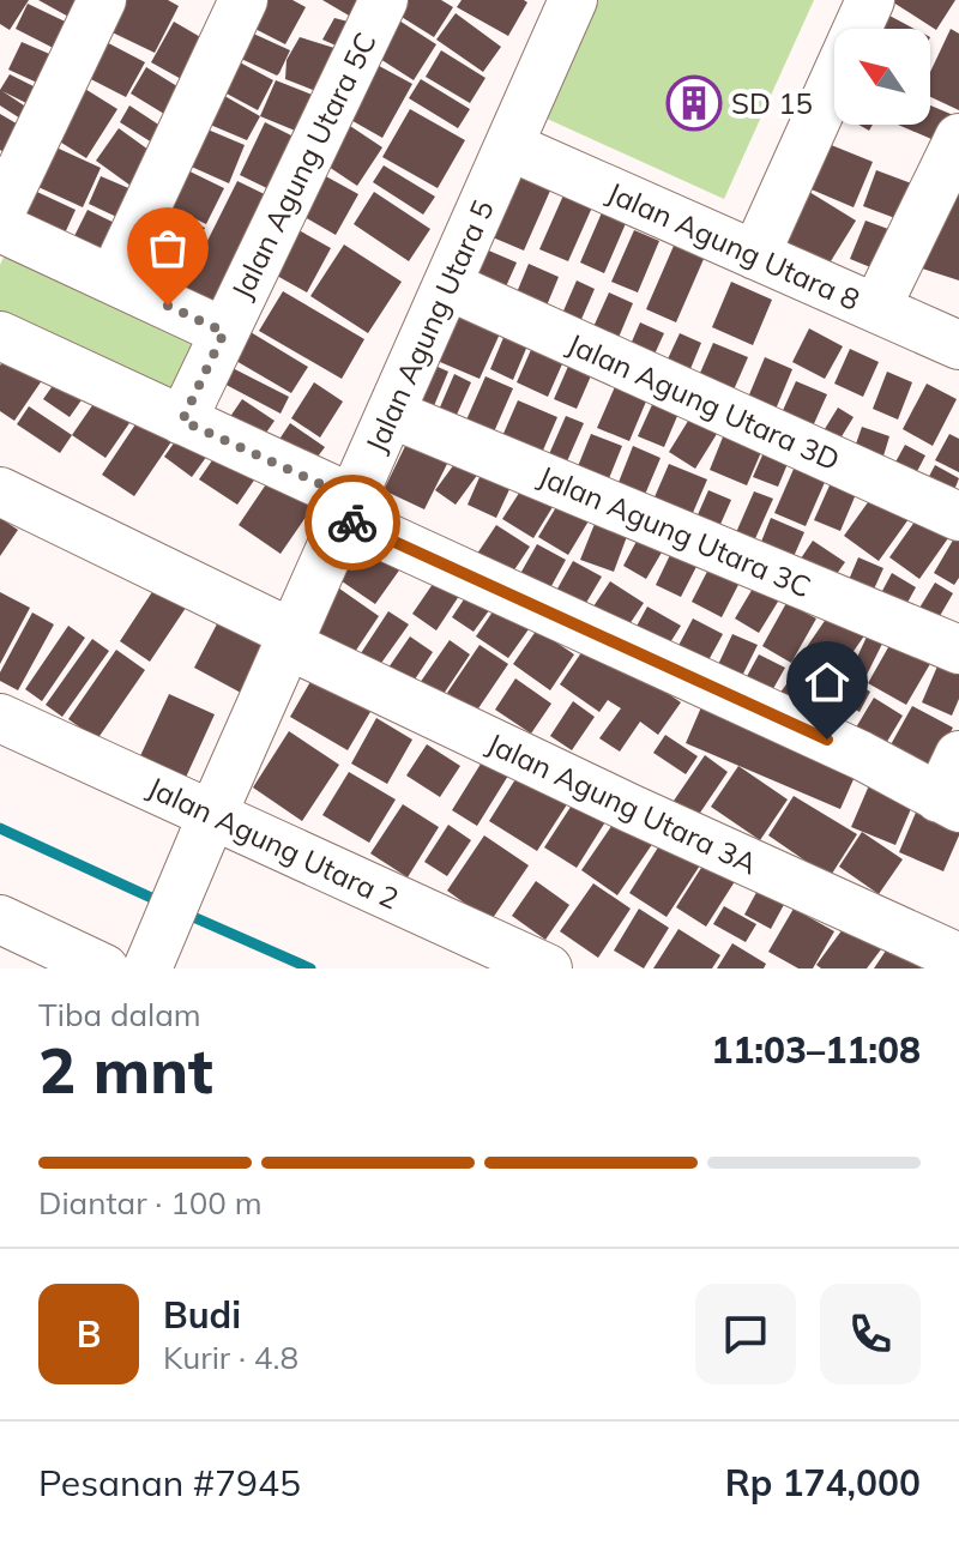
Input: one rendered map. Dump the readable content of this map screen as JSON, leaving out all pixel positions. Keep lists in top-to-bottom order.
{
  "streets": {
    "street": [
      "Jalan Agung Utara 5C",
      "Jalan Agung Utara 8",
      "Jalan Agung Utara 5",
      "Jalan Agung Utara 3D",
      "Jalan Agung Utara 3C",
      "Jalan Agung Utara 3A",
      "Jalan Agung Utara 2"
    ]
  },
  "crossings": [
    ["Jalan Agung Utara 8", "Jalan Agung Utara 5"],
    ["Jalan Agung Utara 5", "Jalan Agung Utara 3D"],
    ["Jalan Agung Utara 5", "Jalan Agung Utara 3C"],
    ["Jalan Agung Utara 5", "Jalan Agung Utara 3A"],
    ["Jalan Agung Utara 5", "Jalan Agung Utara 2"]
  ],
  "places": {
    "building": ["SD 15"]
  },
  "north": "top left",
  "page": {
    "heading": ["2 mnt", "Tiba dalam", "11:03–11:08"],
    "panel": [
      "Budi",
      "Kurir · 4.8",
      "Pesanan #7945",
      "Rp 174,000"
    ],
    "bar": "Diantar · 100 m",
    "round": "B"
  }
}
